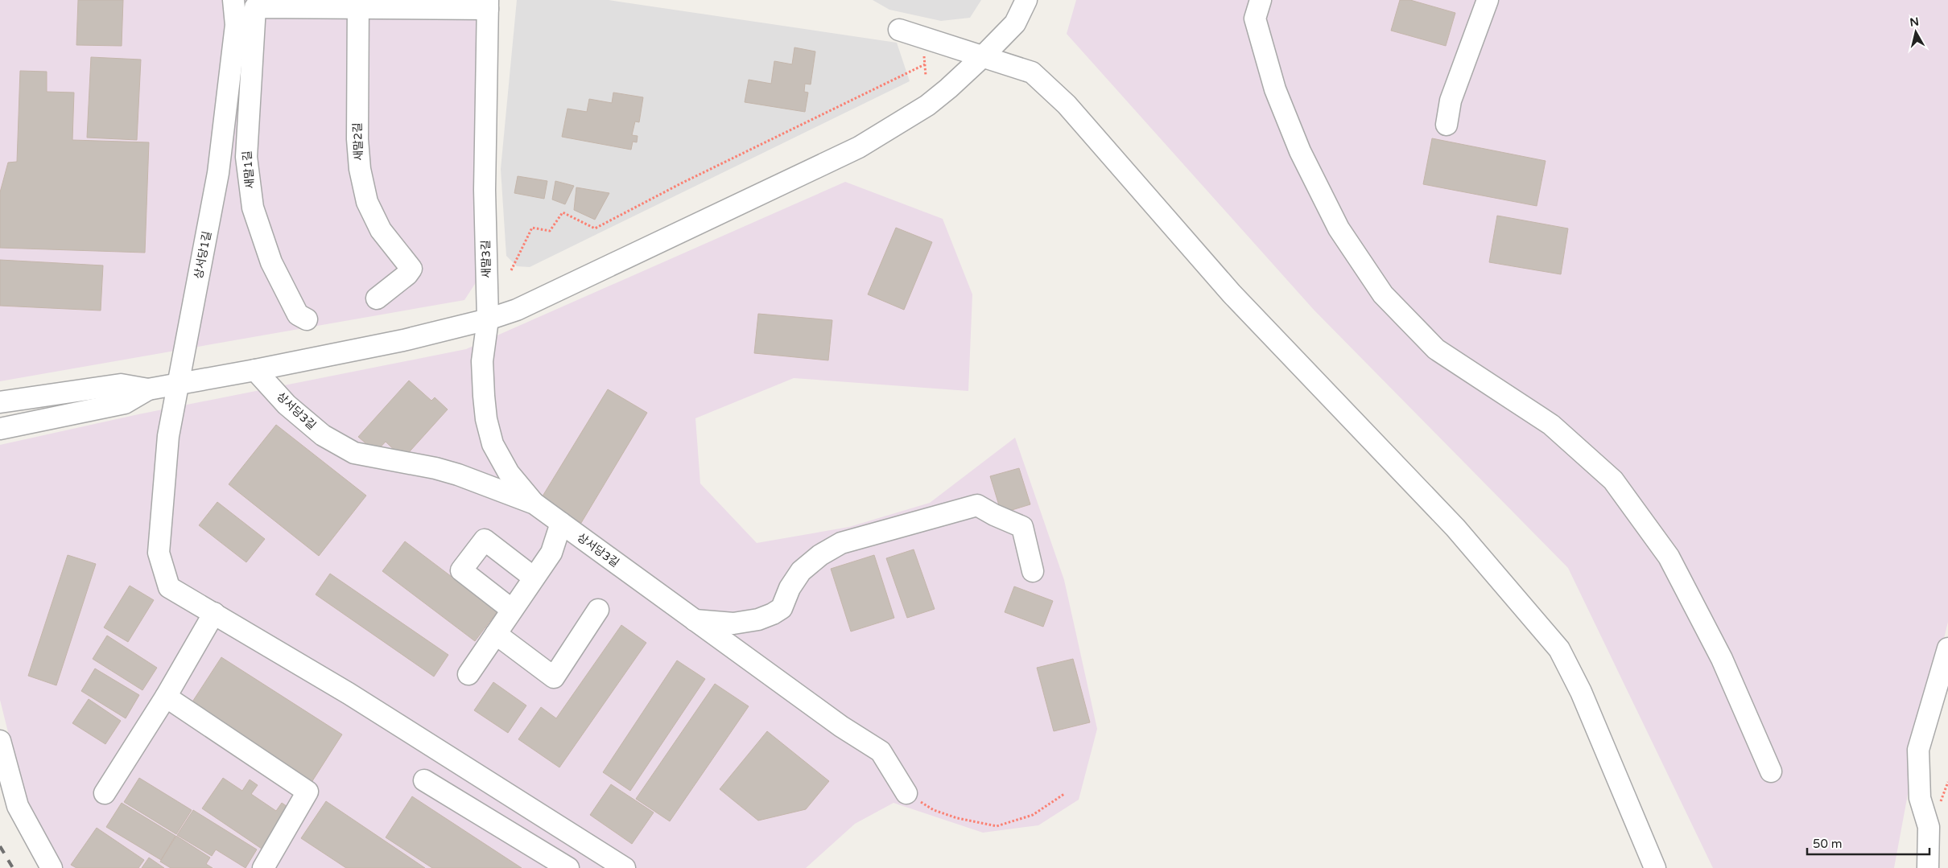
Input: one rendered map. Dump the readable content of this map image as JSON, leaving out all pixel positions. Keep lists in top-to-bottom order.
{
  "streets": {
    "street": [
      "새말2길",
      "새말1길",
      "상서당1길",
      "새말3길",
      "상서당3길"
    ]
  },
  "crossings": [
    ["새말2길", "새말1길"],
    ["새말3길", "상서당3길"]
  ],
  "scale_bar": "50 m",
  "north": "top"
}
